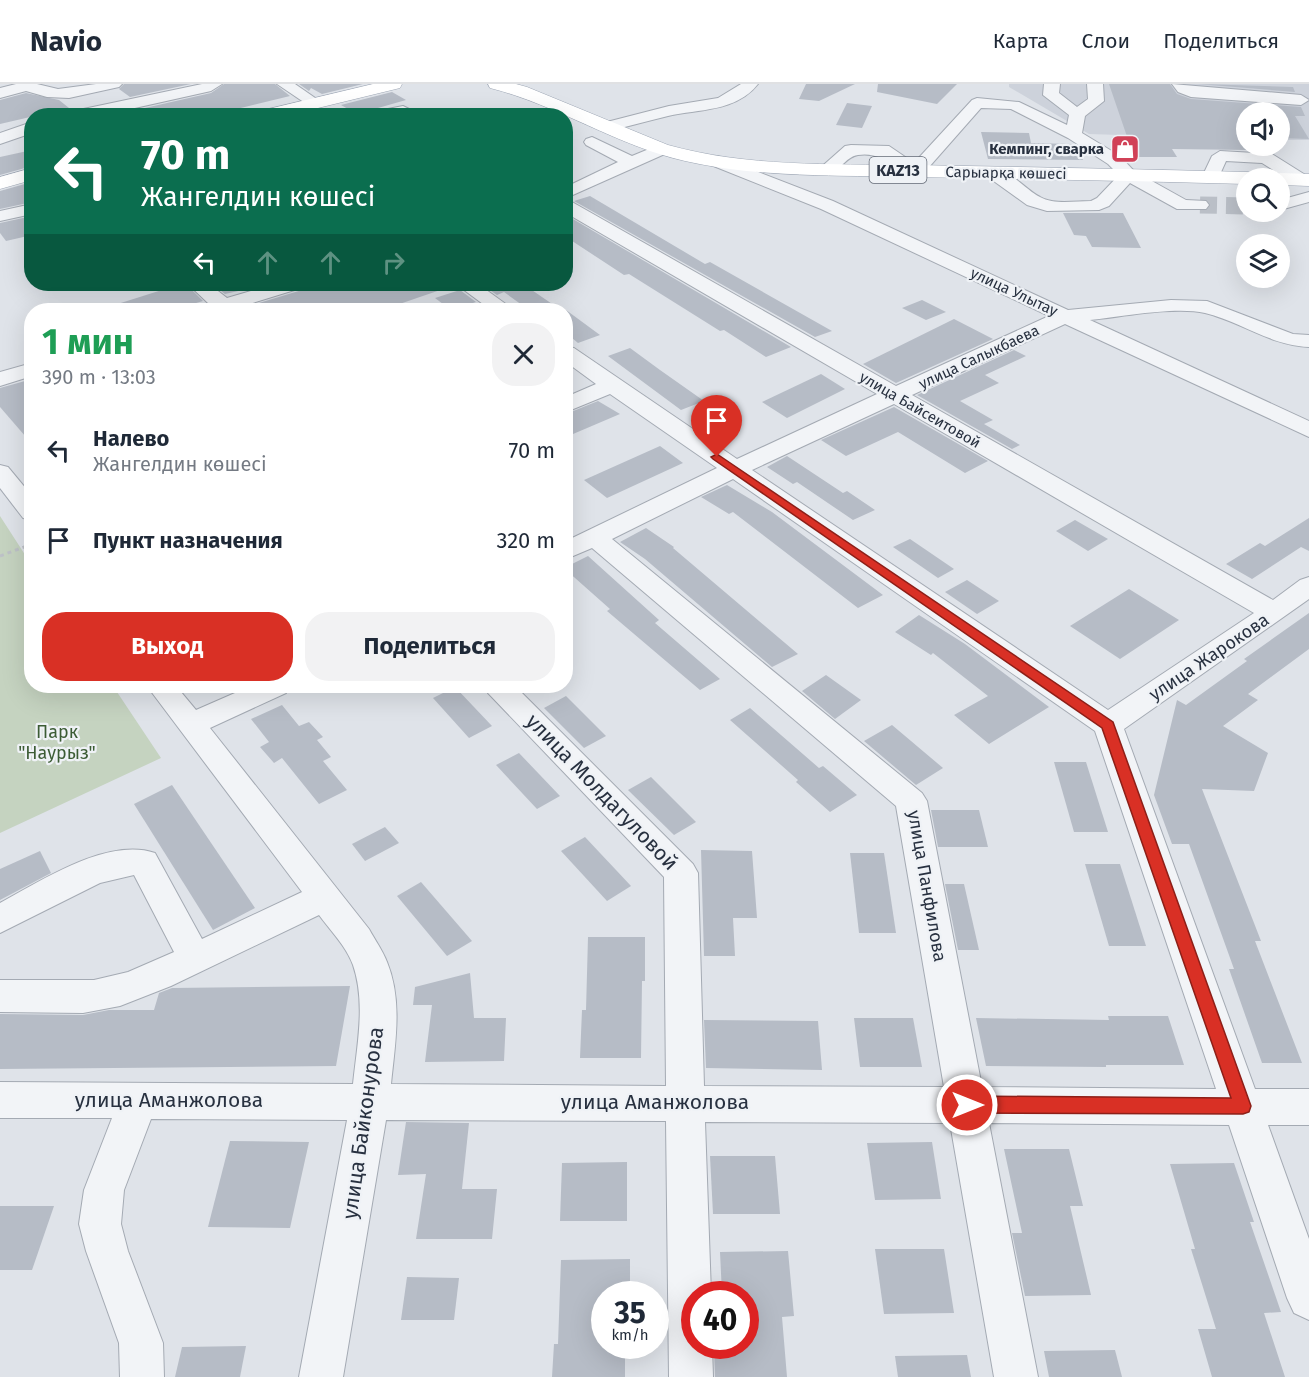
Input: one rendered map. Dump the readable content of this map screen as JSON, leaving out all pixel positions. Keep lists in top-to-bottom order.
{
  "streets": {
    "main road": ["KAZ13", "Сарыарқа көшесі"],
    "street": [
      "улица Улытау",
      "улица Салыкбаева",
      "улица Байсеитовой",
      "улица Жарокова",
      "улица Молдагуловой",
      "улица Панфилова",
      "улица Аманжолова",
      "улица Байконурова"
    ]
  },
  "crossings": [
    ["Сарыарқа көшесі", "улица Улытау"],
    ["улица Улытау", "улица Салыкбаева"],
    ["улица Салыкбаева", "улица Байсеитовой"],
    ["улица Салыкбаева", "улица Панфилова"],
    ["улица Байсеитовой", "улица Жарокова"],
    ["улица Молдагуловой", "улица Аманжолова"],
    ["улица Панфилова", "улица Аманжолова"],
    ["улица Аманжолова", "улица Байконурова"]
  ],
  "parks": ["Парк \"Наурыз\""],
  "places": {
    "shop": ["Кемпинг, сварка"]
  },
  "page": {
    "header": "Navio",
    "nav": ["Карта", "Слои", "Поделиться"],
    "turn": ["70 m", "Жангелдин көшесі"],
    "heading": ["1 мин", "390 m · 13:03"],
    "list": [
      {
        "name": "Налево",
        "note": "Жангелдин көшесі",
        "value": "70 m"
      },
      {
        "name": "Пункт назначения",
        "value": "320 m"
      }
    ],
    "buttons": ["Выход", "Поделиться"],
    "speed": "35 km/h",
    "limit": "40"
  }
}
